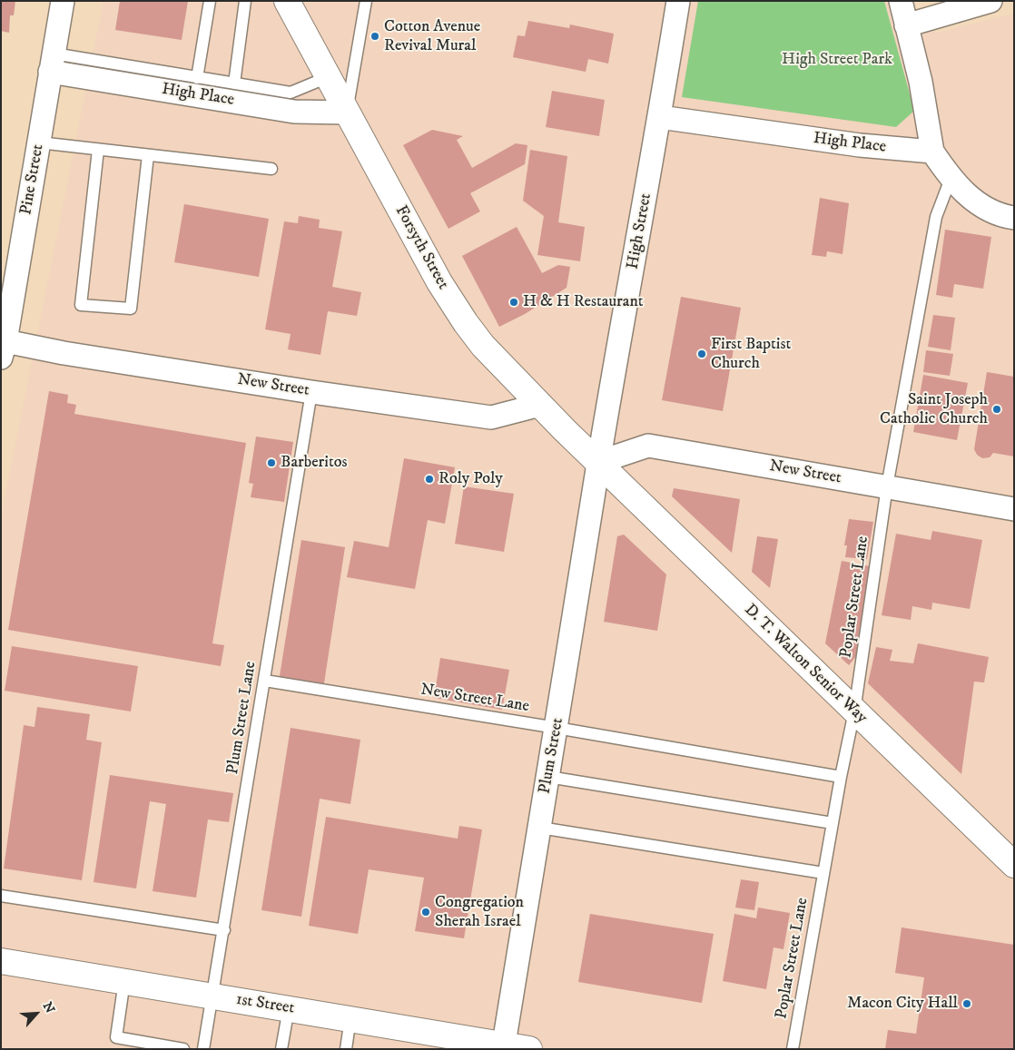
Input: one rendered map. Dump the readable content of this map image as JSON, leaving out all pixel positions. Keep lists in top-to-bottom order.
{
  "streets": {
    "street": [
      "High Place",
      "Pine Street",
      "High Street",
      "Forsyth Street",
      "New Street",
      "D. T. Walton Senior Way",
      "Plum Street",
      "1st Street"
    ],
    "lane": ["Poplar Street Lane", "New Street Lane", "Plum Street Lane"]
  },
  "crossings": [
    ["High Place", "Pine Street"],
    ["High Place", "High Street"],
    ["High Place", "Forsyth Street"],
    ["Pine Street", "New Street"],
    ["High Street", "Forsyth Street"],
    ["High Street", "New Street"],
    ["High Street", "D. T. Walton Senior Way"],
    ["High Street", "Plum Street"],
    ["Forsyth Street", "New Street"],
    ["Forsyth Street", "D. T. Walton Senior Way"],
    ["Forsyth Street", "Plum Street"],
    ["New Street", "Poplar Street Lane"],
    ["New Street", "D. T. Walton Senior Way"],
    ["New Street", "Plum Street Lane"],
    ["New Street", "Plum Street"],
    ["Poplar Street Lane", "D. T. Walton Senior Way"],
    ["Poplar Street Lane", "New Street Lane"],
    ["D. T. Walton Senior Way", "Plum Street"],
    ["New Street Lane", "Plum Street Lane"],
    ["New Street Lane", "Plum Street"],
    ["Plum Street Lane", "1st Street"],
    ["Plum Street", "1st Street"]
  ],
  "parks": ["High Street Park"],
  "places": [
    "Cotton Avenue Revival Mural",
    "H & H Restaurant",
    "First Baptist Church",
    "Saint Joseph Catholic Church",
    "Barberitos",
    "Roly Poly",
    "Congregation Sherah Israel",
    "Macon City Hall"
  ],
  "north": "top right"
}
